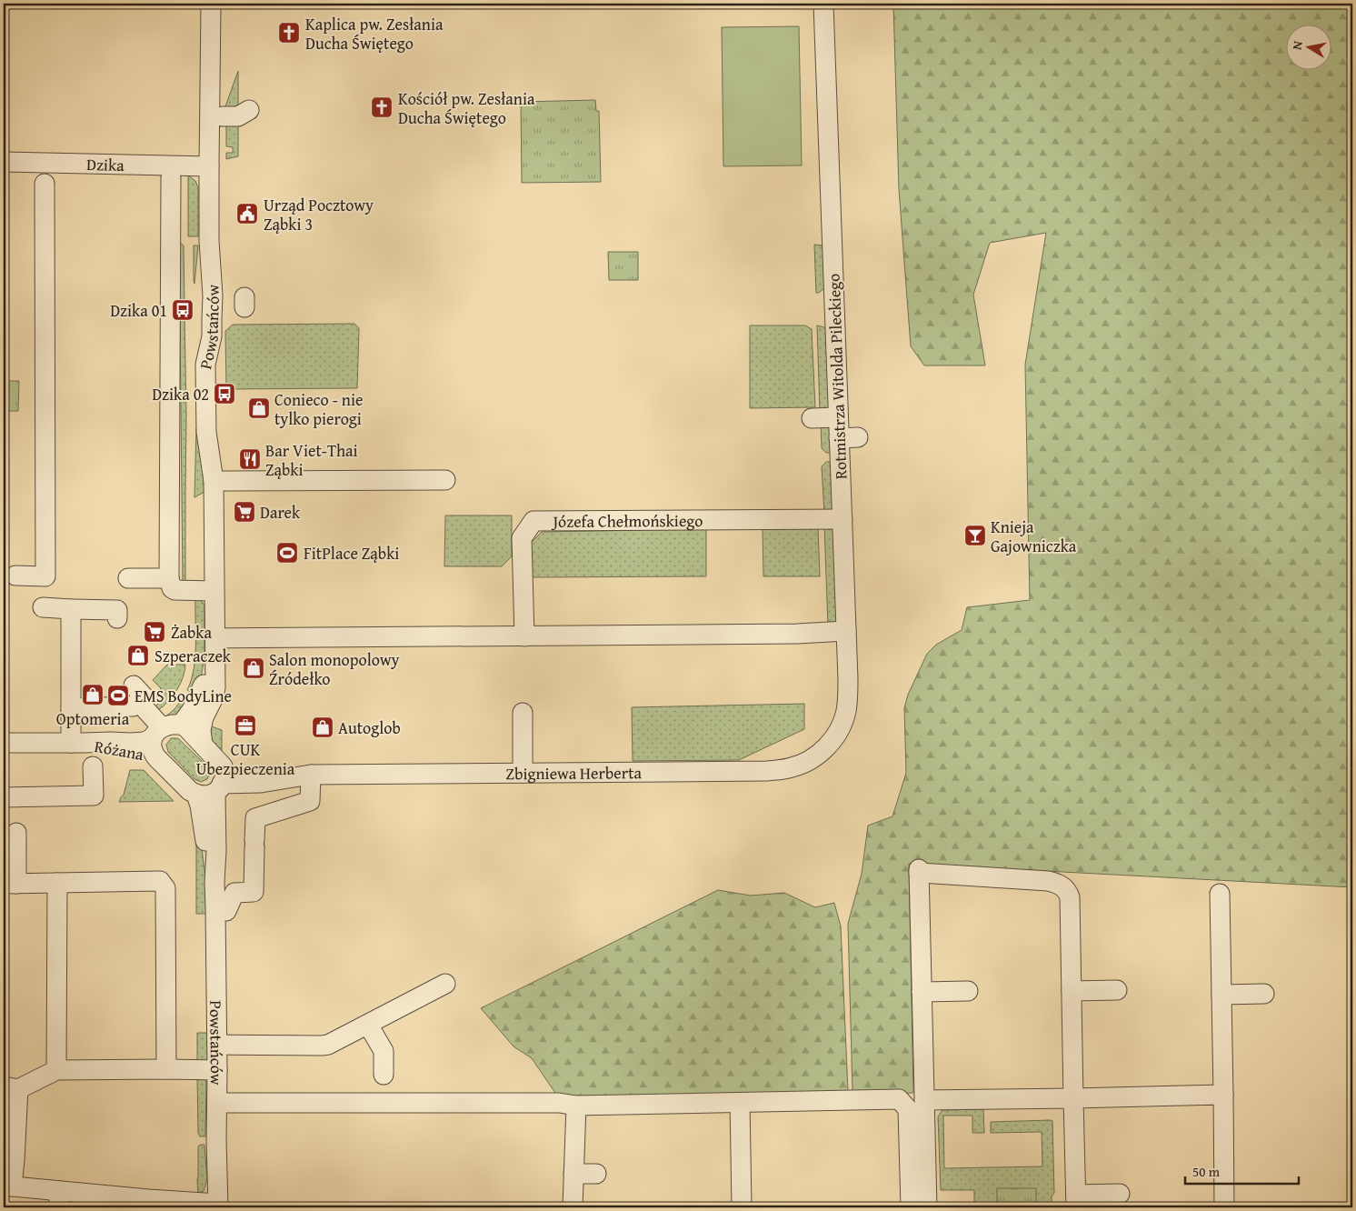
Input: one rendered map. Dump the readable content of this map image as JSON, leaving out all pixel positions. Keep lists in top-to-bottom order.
{
  "streets": {
    "street": [
      "Dzika",
      "Powstańców",
      "Rotmistrza Witolda Pileckiego",
      "Józefa Chełmońskiego",
      "Różana",
      "Zbigniewa Herberta"
    ]
  },
  "crossings": [
    ["Dzika", "Powstańców"],
    ["Powstańców", "Różana"],
    ["Powstańców", "Zbigniewa Herberta"],
    ["Rotmistrza Witolda Pileckiego", "Józefa Chełmońskiego"],
    ["Rotmistrza Witolda Pileckiego", "Zbigniewa Herberta"]
  ],
  "places": {
    "church": ["Kaplica pw. Zesłania Ducha Świętego", "Kościół pw. Zesłania Ducha Świętego"],
    "public building": ["Urząd Pocztowy Ząbki 3"],
    "bus stop": ["Dzika 01", "Dzika 02"],
    "shop": [
      "Conieco - nie tylko pierogi",
      "Szperaczek",
      "Salon monopolowy Źródełko",
      "Optomeria",
      "Autoglob"
    ],
    "restaurant": ["Bar Viet-Thai Ząbki"],
    "supermarket": ["Darek", "Żabka"],
    "bar": ["Knieja Gajowniczka"],
    "sports": ["FitPlace Ząbki", "EMS BodyLine"],
    "office": ["CUK Ubezpieczenia"]
  },
  "scale_bar": "50 m",
  "north": "left"
}
